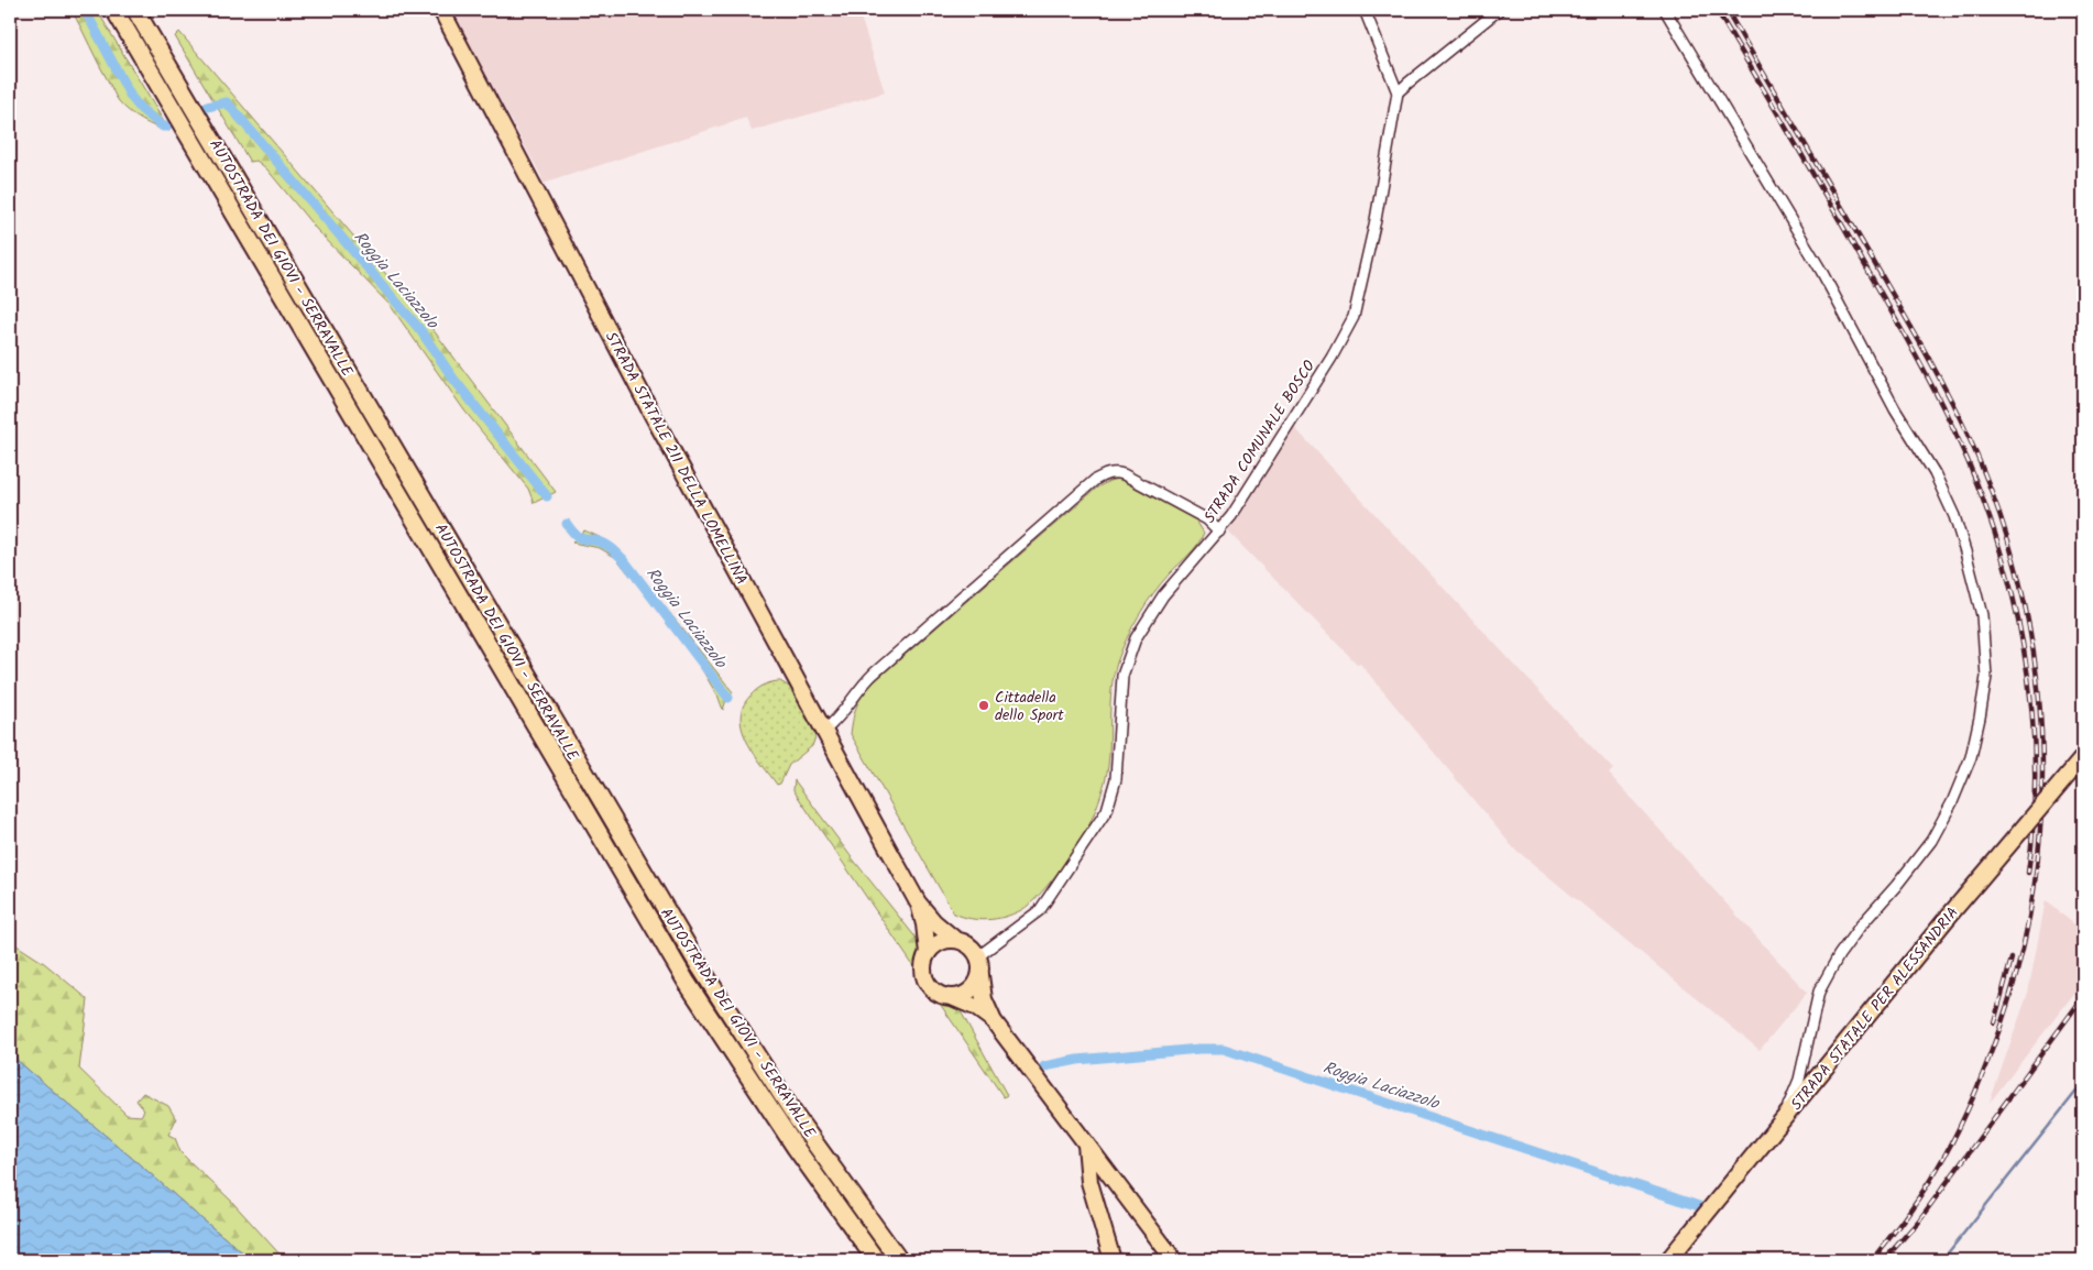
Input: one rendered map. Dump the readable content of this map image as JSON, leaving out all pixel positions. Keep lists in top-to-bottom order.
{
  "streets": {
    "highway": ["AUTOSTRADA DEI GIOVI - SERRAVALLE"],
    "main road": ["STRADA STATALE 211 DELLA LOMELLINA", "STRADA STATALE PER ALESSANDRIA"],
    "street": ["STRADA COMUNALE BOSCO"]
  },
  "crossings": [
    ["STRADA COMUNALE BOSCO", "STRADA STATALE 211 DELLA LOMELLINA"]
  ],
  "water": ["Roggia Laciazzolo"],
  "places": ["Cittadella dello Sport"]
}
